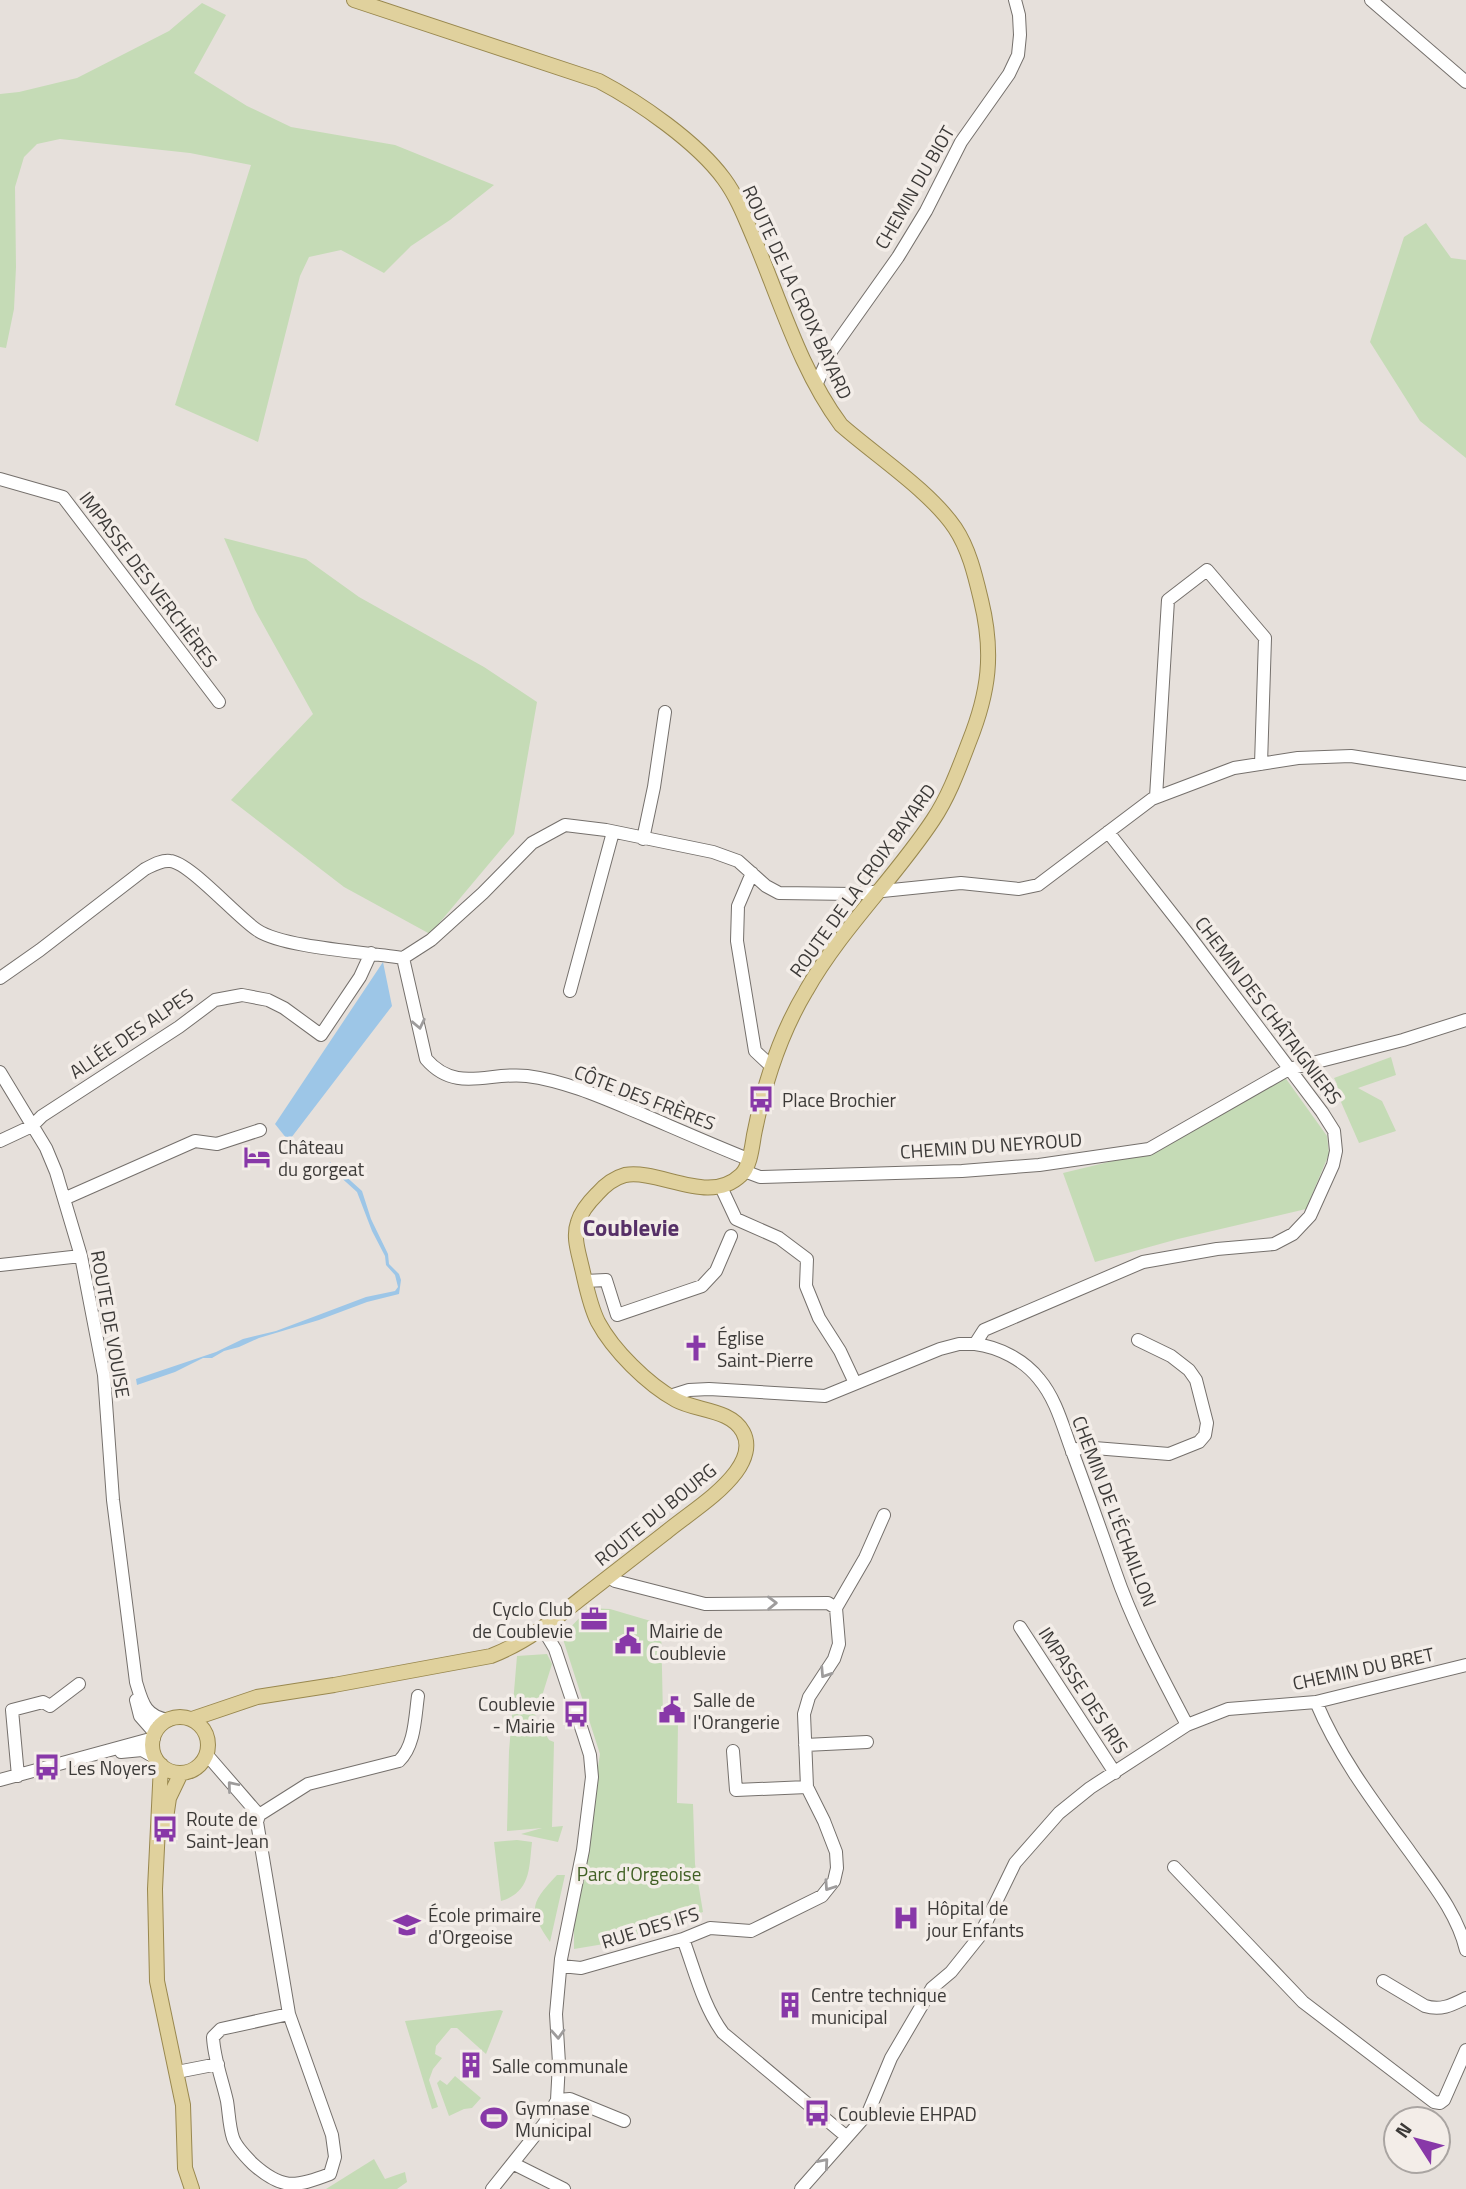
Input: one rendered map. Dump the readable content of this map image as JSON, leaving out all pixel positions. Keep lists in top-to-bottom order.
{
  "streets": {
    "main road": ["ROUTE DE LA CROIX BAYARD", "ROUTE DU BOURG"],
    "street": [
      "CHEMIN DU BIOT",
      "IMPASSE DES VERCHÈRES",
      "CHEMIN DES CHÂTAIGNIERS",
      "ALLÉE DES ALPES",
      "CÔTE DES FRÈRES",
      "CHEMIN DU NEYROUD",
      "ROUTE DE VOUISE",
      "CHEMIN DE L'ÉCHAILLON",
      "CHEMIN DU BRET",
      "IMPASSE DES IRIS",
      "RUE DES IFS"
    ]
  },
  "crossings": [
    ["CHEMIN DU BIOT", "ROUTE DE LA CROIX BAYARD"],
    ["ROUTE DE LA CROIX BAYARD", "CÔTE DES FRÈRES"],
    ["ROUTE DE LA CROIX BAYARD", "CHEMIN DU NEYROUD"],
    ["CHEMIN DES CHÂTAIGNIERS", "CHEMIN DU NEYROUD"],
    ["CHEMIN DES CHÂTAIGNIERS", "CHEMIN DE L'ÉCHAILLON"],
    ["ALLÉE DES ALPES", "ROUTE DE VOUISE"],
    ["CÔTE DES FRÈRES", "CHEMIN DU NEYROUD"],
    ["ROUTE DE VOUISE", "ROUTE DU BOURG"],
    ["CHEMIN DE L'ÉCHAILLON", "CHEMIN DU BRET"],
    ["CHEMIN DU BRET", "IMPASSE DES IRIS"]
  ],
  "one_way": ["CÔTE DES FRÈRES"],
  "districts": ["Coublevie"],
  "parks": ["Parc d'Orgeoise"],
  "places": {
    "bus stop": [
      "Place Brochier",
      "Coublevie - Mairie",
      "Les Noyers",
      "Route de Saint-Jean",
      "Coublevie EHPAD"
    ],
    "hotel": ["Château du gorgeat"],
    "church": ["Église Saint-Pierre"],
    "office": ["Cyclo Club de Coublevie"],
    "public building": ["Mairie de Coublevie", "Salle de l'Orangerie"],
    "hospital": ["Hôpital de jour Enfants"],
    "school or university": ["École primaire d'Orgeoise"],
    "building": ["Centre technique municipal", "Salle communale"],
    "sports": ["Gymnase Municipal"]
  },
  "north": "top left"
}
